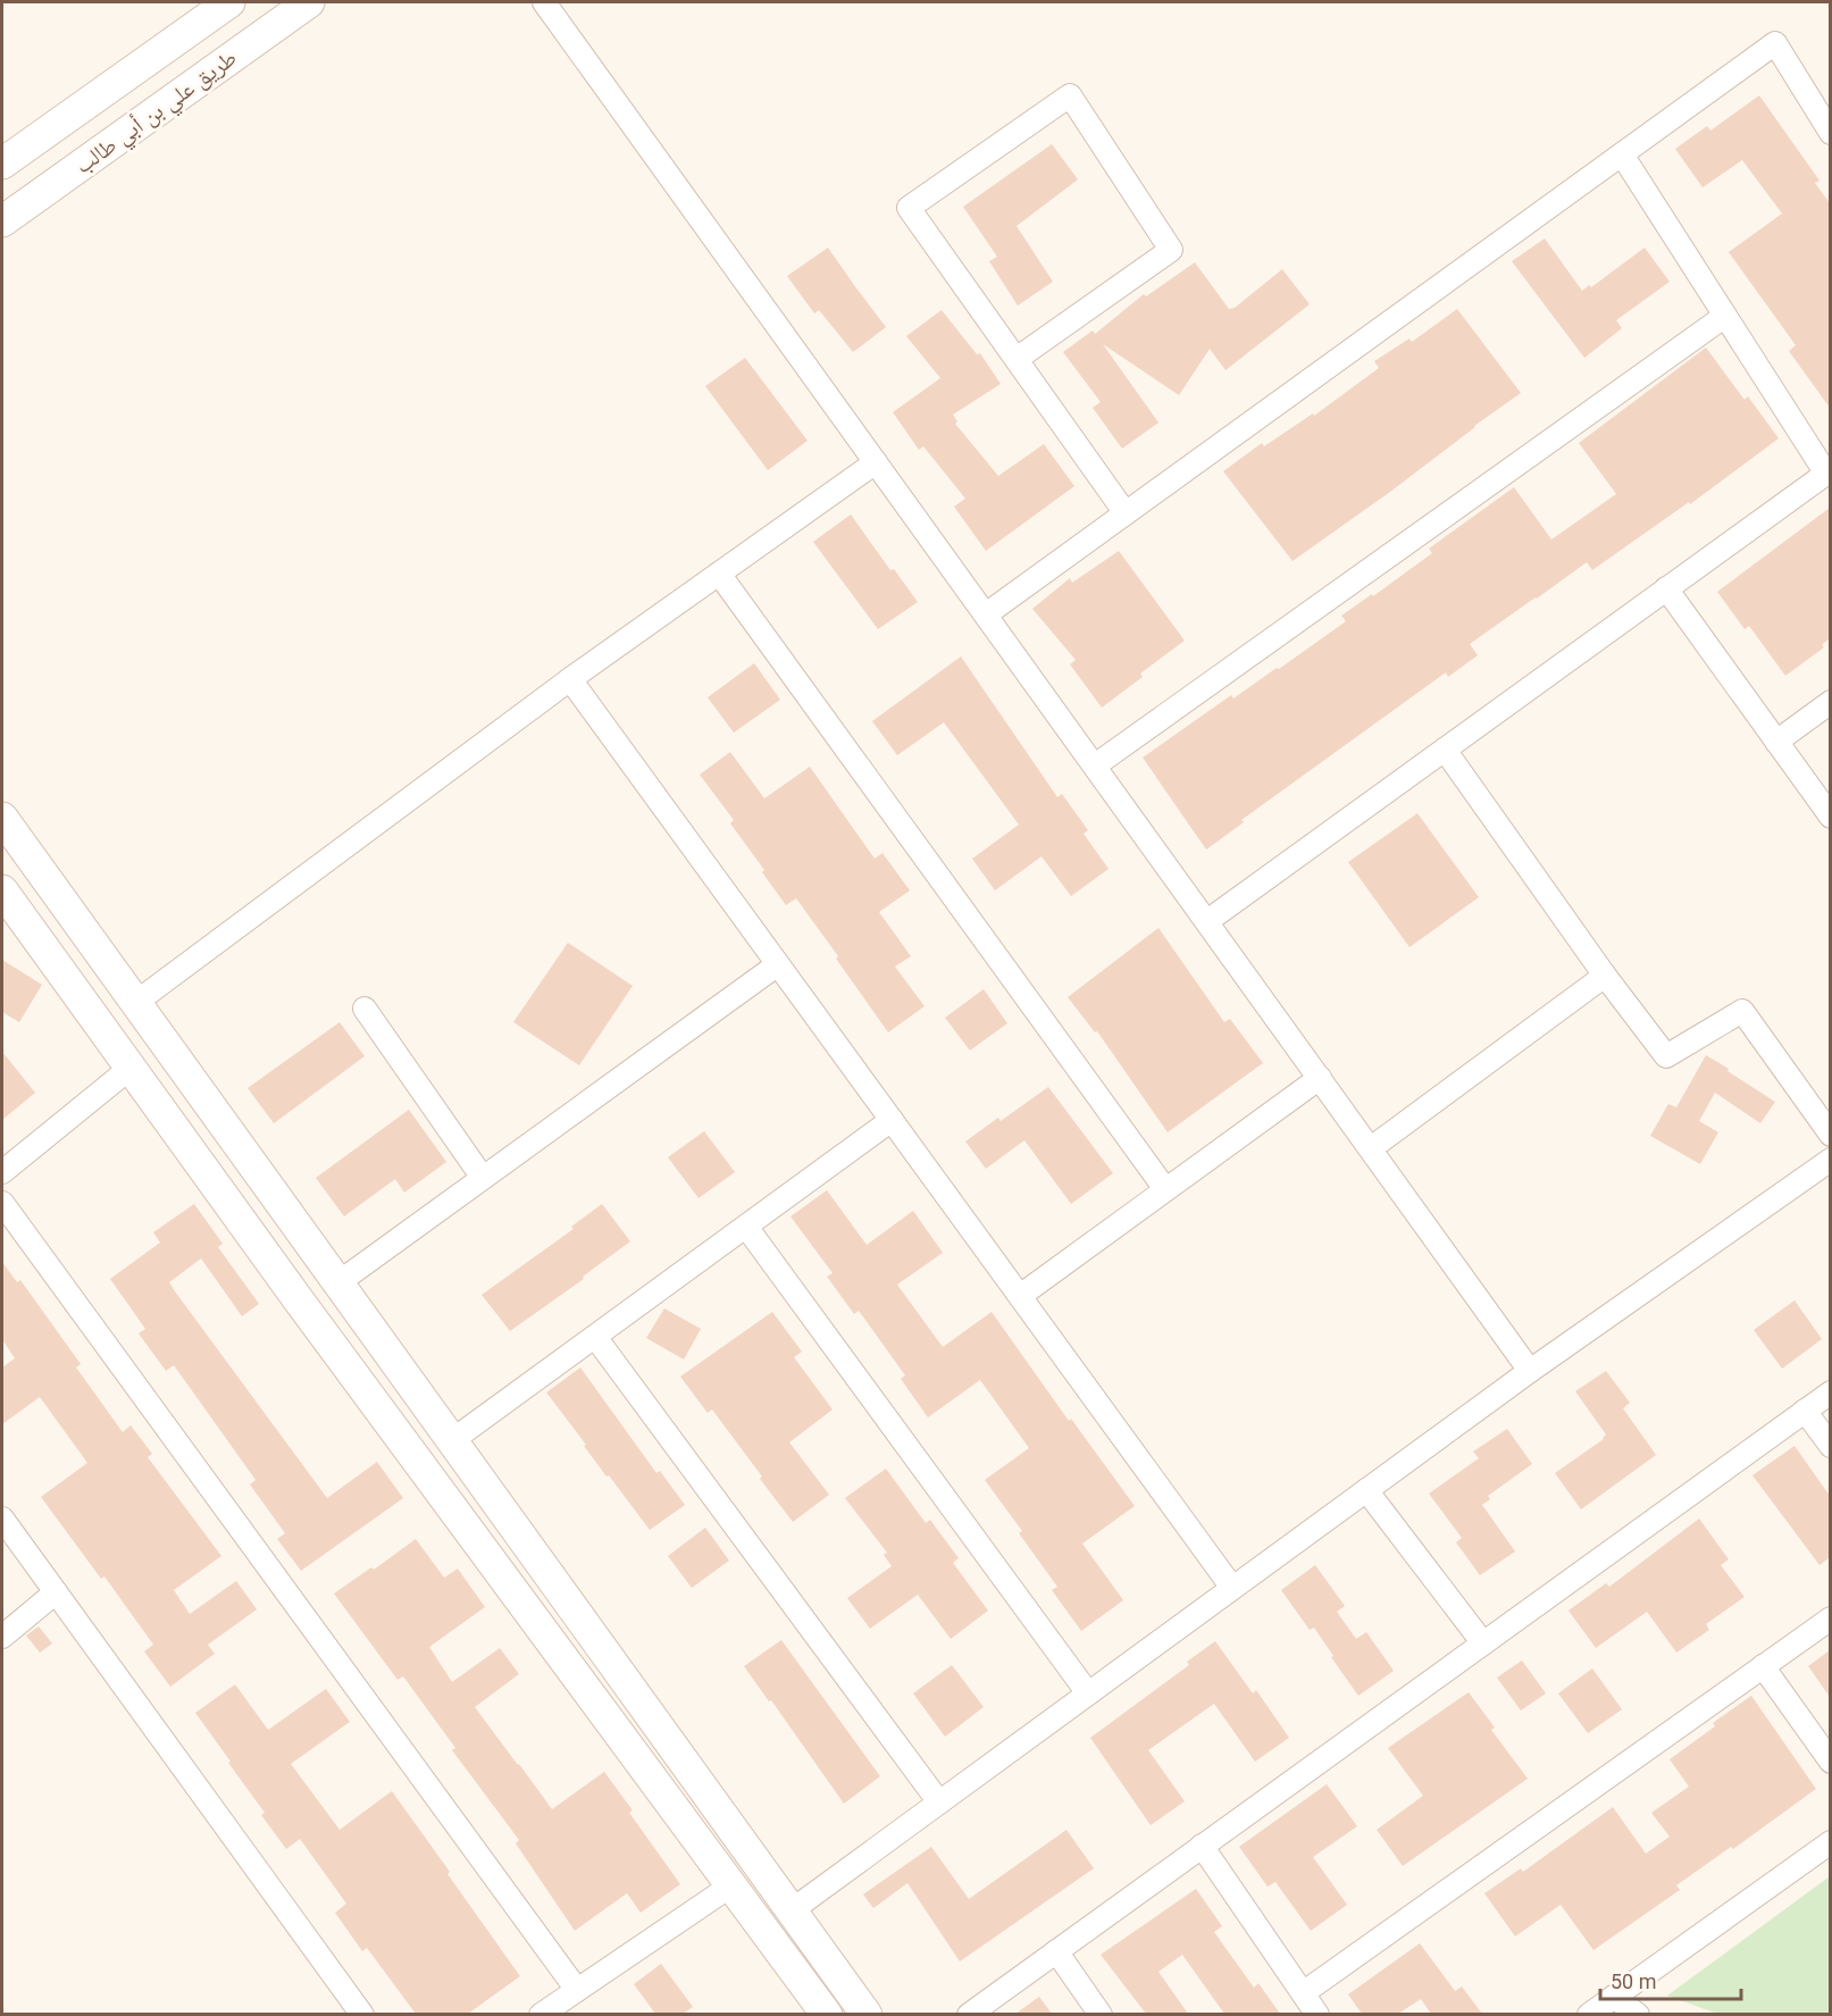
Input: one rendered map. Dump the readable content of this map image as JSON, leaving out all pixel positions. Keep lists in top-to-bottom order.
{
  "streets": {
    "street": ["طريق علي بن أبي طالب"]
  },
  "scale_bar": "50 m"
}
